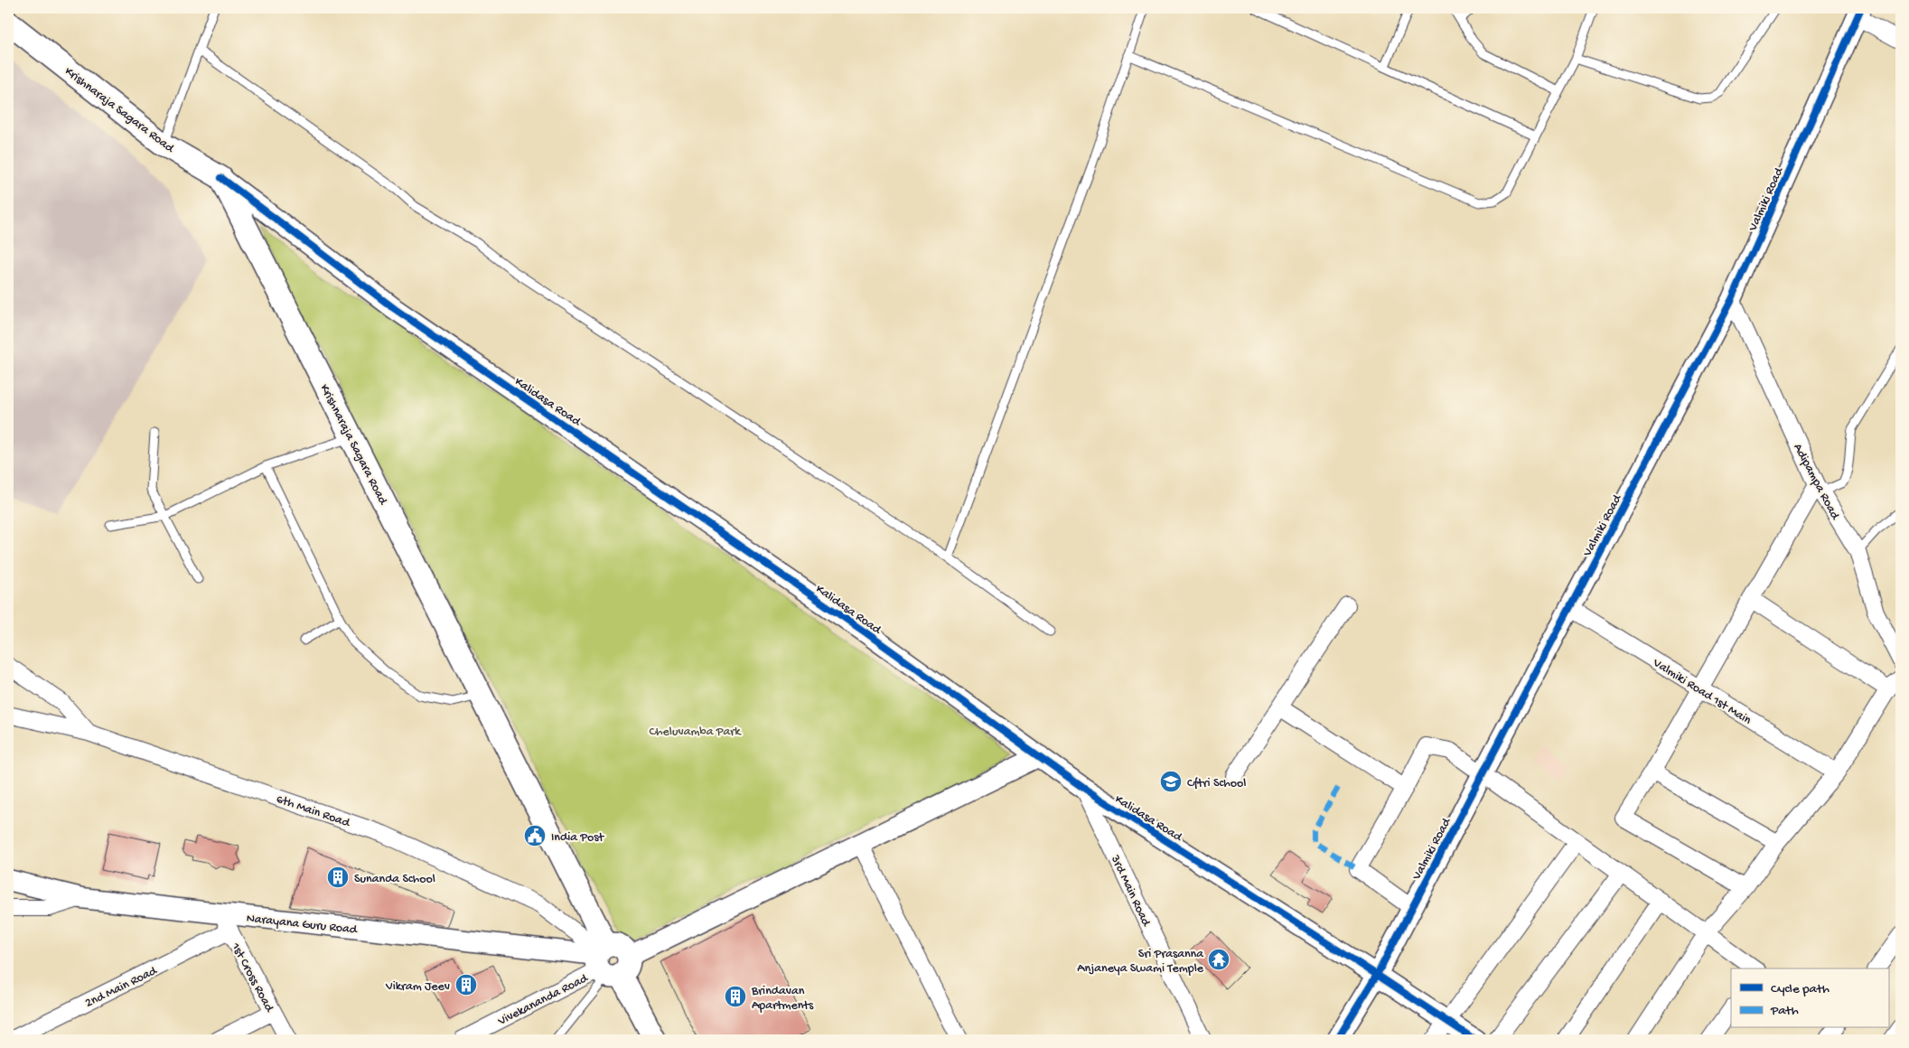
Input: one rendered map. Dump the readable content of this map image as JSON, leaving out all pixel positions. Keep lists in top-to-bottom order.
{
  "streets": {
    "main road": ["Krishnaraja Sagara Road"],
    "street": [
      "Valmiki Road",
      "Kalidasa Road",
      "Adipampa Road",
      "Valmiki Road 1st Main",
      "6th Main Road",
      "3rd Main Road",
      "Narayana Guru Road",
      "1st Cross Road",
      "2nd Main Road",
      "Vivekananda Road"
    ]
  },
  "crossings": [
    ["Krishnaraja Sagara Road", "Kalidasa Road"],
    ["Krishnaraja Sagara Road", "6th Main Road"],
    ["Krishnaraja Sagara Road", "Narayana Guru Road"],
    ["Krishnaraja Sagara Road", "Vivekananda Road"],
    ["Valmiki Road", "Kalidasa Road"],
    ["Valmiki Road", "Adipampa Road"],
    ["Valmiki Road", "Valmiki Road 1st Main"],
    ["Kalidasa Road", "3rd Main Road"],
    ["6th Main Road", "Narayana Guru Road"],
    ["6th Main Road", "Vivekananda Road"],
    ["Narayana Guru Road", "1st Cross Road"],
    ["Narayana Guru Road", "Vivekananda Road"],
    ["1st Cross Road", "2nd Main Road"]
  ],
  "parks": ["Cheluvamba Park"],
  "places": {
    "school or university": ["Cftri School"],
    "public building": ["India Post"],
    "building": ["Sunanda School", "Vikram Jeev", "Brindavan Apartments"],
    "temple": ["Sri Prasanna Anjaneya Swami Temple"]
  },
  "legend": ["Cycle path", "Path"]
}
